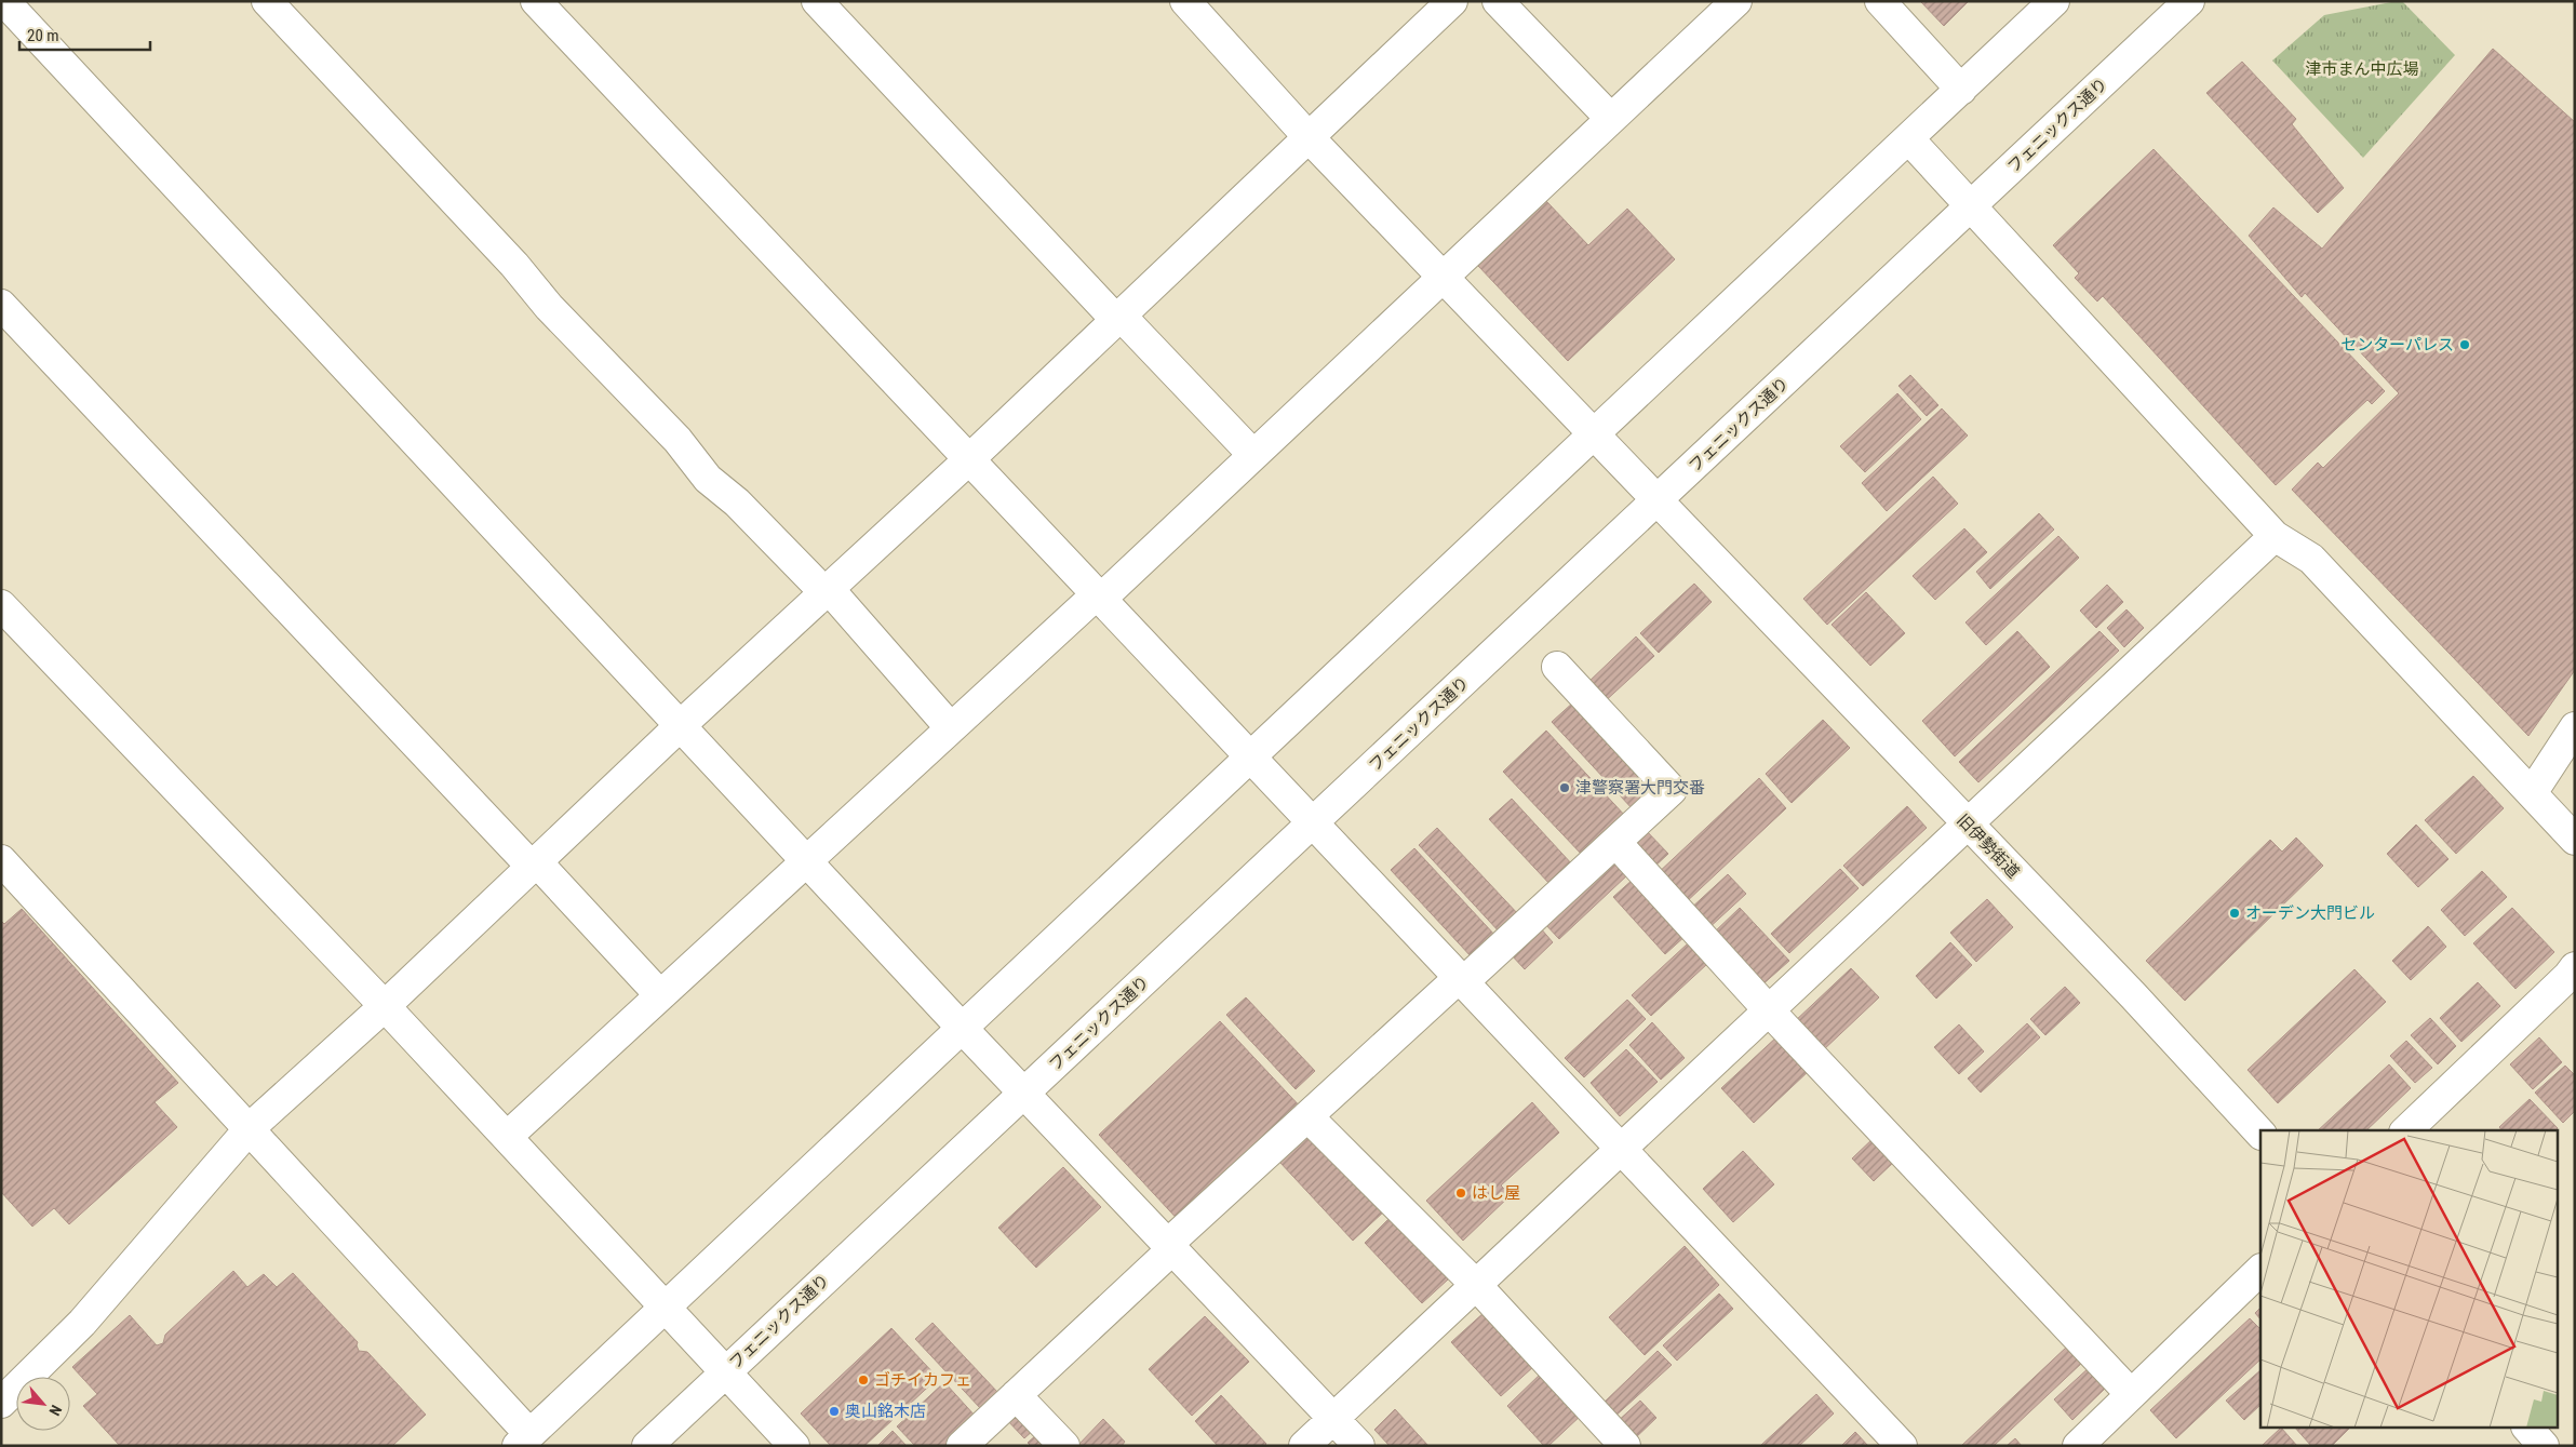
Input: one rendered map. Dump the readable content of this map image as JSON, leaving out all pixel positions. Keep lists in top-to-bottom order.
{
  "streets": {
    "street": ["フェニックス通り", "旧伊勢街道"]
  },
  "crossings": [
    ["フェニックス通り", "旧伊勢街道"]
  ],
  "parks": ["津市まん中広場"],
  "places": [
    "センターパレス",
    "津警察署大門交番",
    "オーデン大門ビル",
    "はし屋",
    "ゴチイカフェ",
    "奥山銘木店"
  ],
  "scale_bar": "20 m",
  "north": "bottom right"
}
